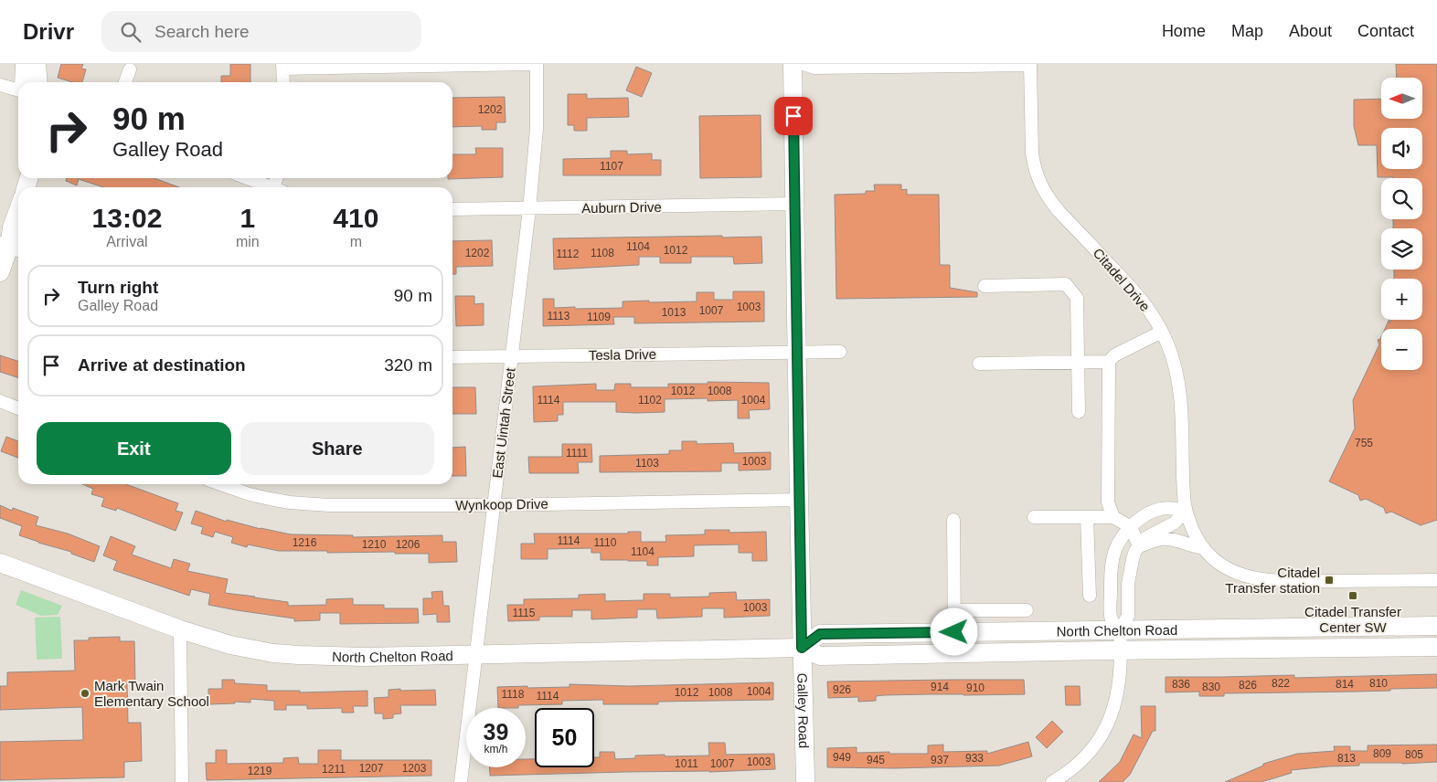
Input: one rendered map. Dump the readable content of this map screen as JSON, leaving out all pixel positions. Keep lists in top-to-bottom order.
{
  "streets": {
    "main road": ["North Chelton Road", "Galley Road"],
    "street": [
      "Auburn Drive",
      "Citadel Drive",
      "Tesla Drive",
      "East Uintah Street",
      "Wynkoop Drive"
    ]
  },
  "crossings": [
    ["Auburn Drive", "East Uintah Street"],
    ["Auburn Drive", "Galley Road"],
    ["Tesla Drive", "East Uintah Street"],
    ["Tesla Drive", "Galley Road"],
    ["East Uintah Street", "Wynkoop Drive"],
    ["East Uintah Street", "North Chelton Road"],
    ["Wynkoop Drive", "Galley Road"],
    ["North Chelton Road", "Galley Road"]
  ],
  "places": {
    "transit": ["Citadel Transfer station", "Citadel Transfer Center SW"],
    "other": ["Mark Twain Elementary School"]
  },
  "house_numbers": [
    "1202",
    "1107",
    "1104",
    "1012",
    "1202",
    "1108",
    "1112",
    "1003",
    "1007",
    "1013",
    "1113",
    "1109",
    "1012",
    "1008",
    "1114",
    "1102",
    "1004",
    "755",
    "1111",
    "1003",
    "1103",
    "1114",
    "1216",
    "1110",
    "1210",
    "1206",
    "1104",
    "1003",
    "1115",
    "822",
    "810",
    "836",
    "814",
    "826",
    "914",
    "830",
    "910",
    "926",
    "1004",
    "1012",
    "1008",
    "1118",
    "1114",
    "809",
    "805",
    "949",
    "933",
    "813",
    "945",
    "937",
    "1003",
    "1011",
    "1007",
    "1207",
    "1203",
    "1211",
    "1219"
  ],
  "north": "left",
  "page": {
    "header": "Drivr",
    "search": "Search here",
    "nav": [
      "Home",
      "Map",
      "About",
      "Contact"
    ],
    "map_buttons": ["+", "−"],
    "turn": ["90 m", "Galley Road"],
    "eta": [
      "13:02",
      "Arrival",
      "1",
      "min",
      "410",
      "m"
    ],
    "list": [
      {
        "name": "Turn right",
        "note": "Galley Road",
        "value": "90 m"
      },
      {
        "name": "Arrive at destination",
        "value": "320 m"
      }
    ],
    "buttons": ["Exit", "Share"],
    "speed": "39 km/h",
    "limit": "50"
  }
}
